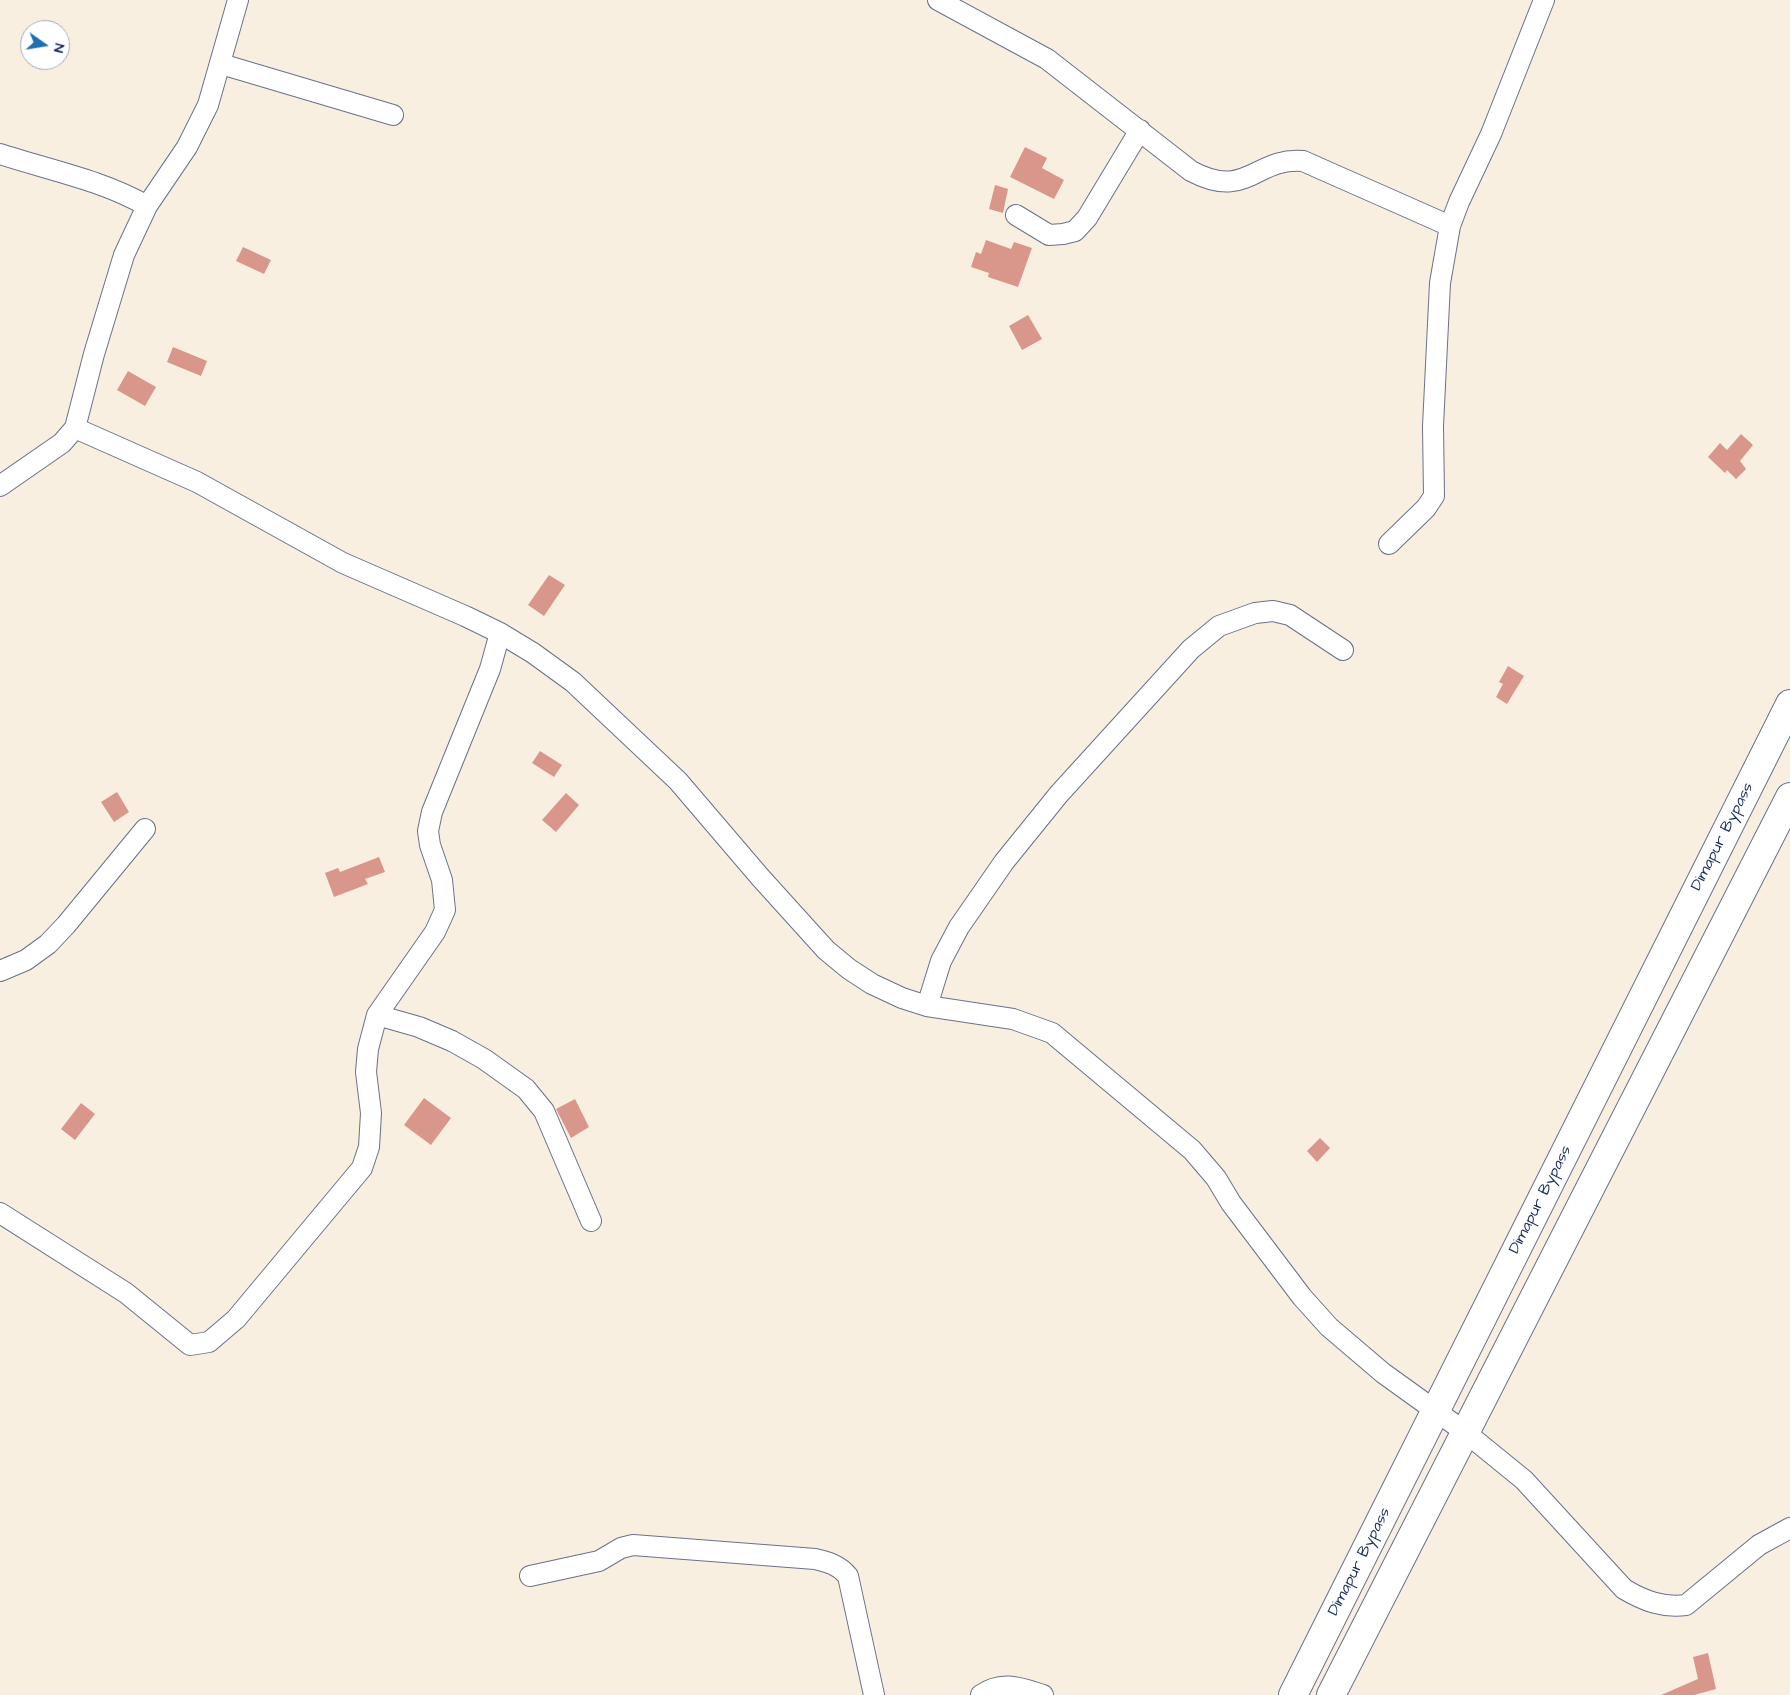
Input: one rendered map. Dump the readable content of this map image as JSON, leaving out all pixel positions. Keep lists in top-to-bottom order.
{
  "streets": {
    "highway": ["Dimapur Bypass"]
  },
  "north": "right"
}
